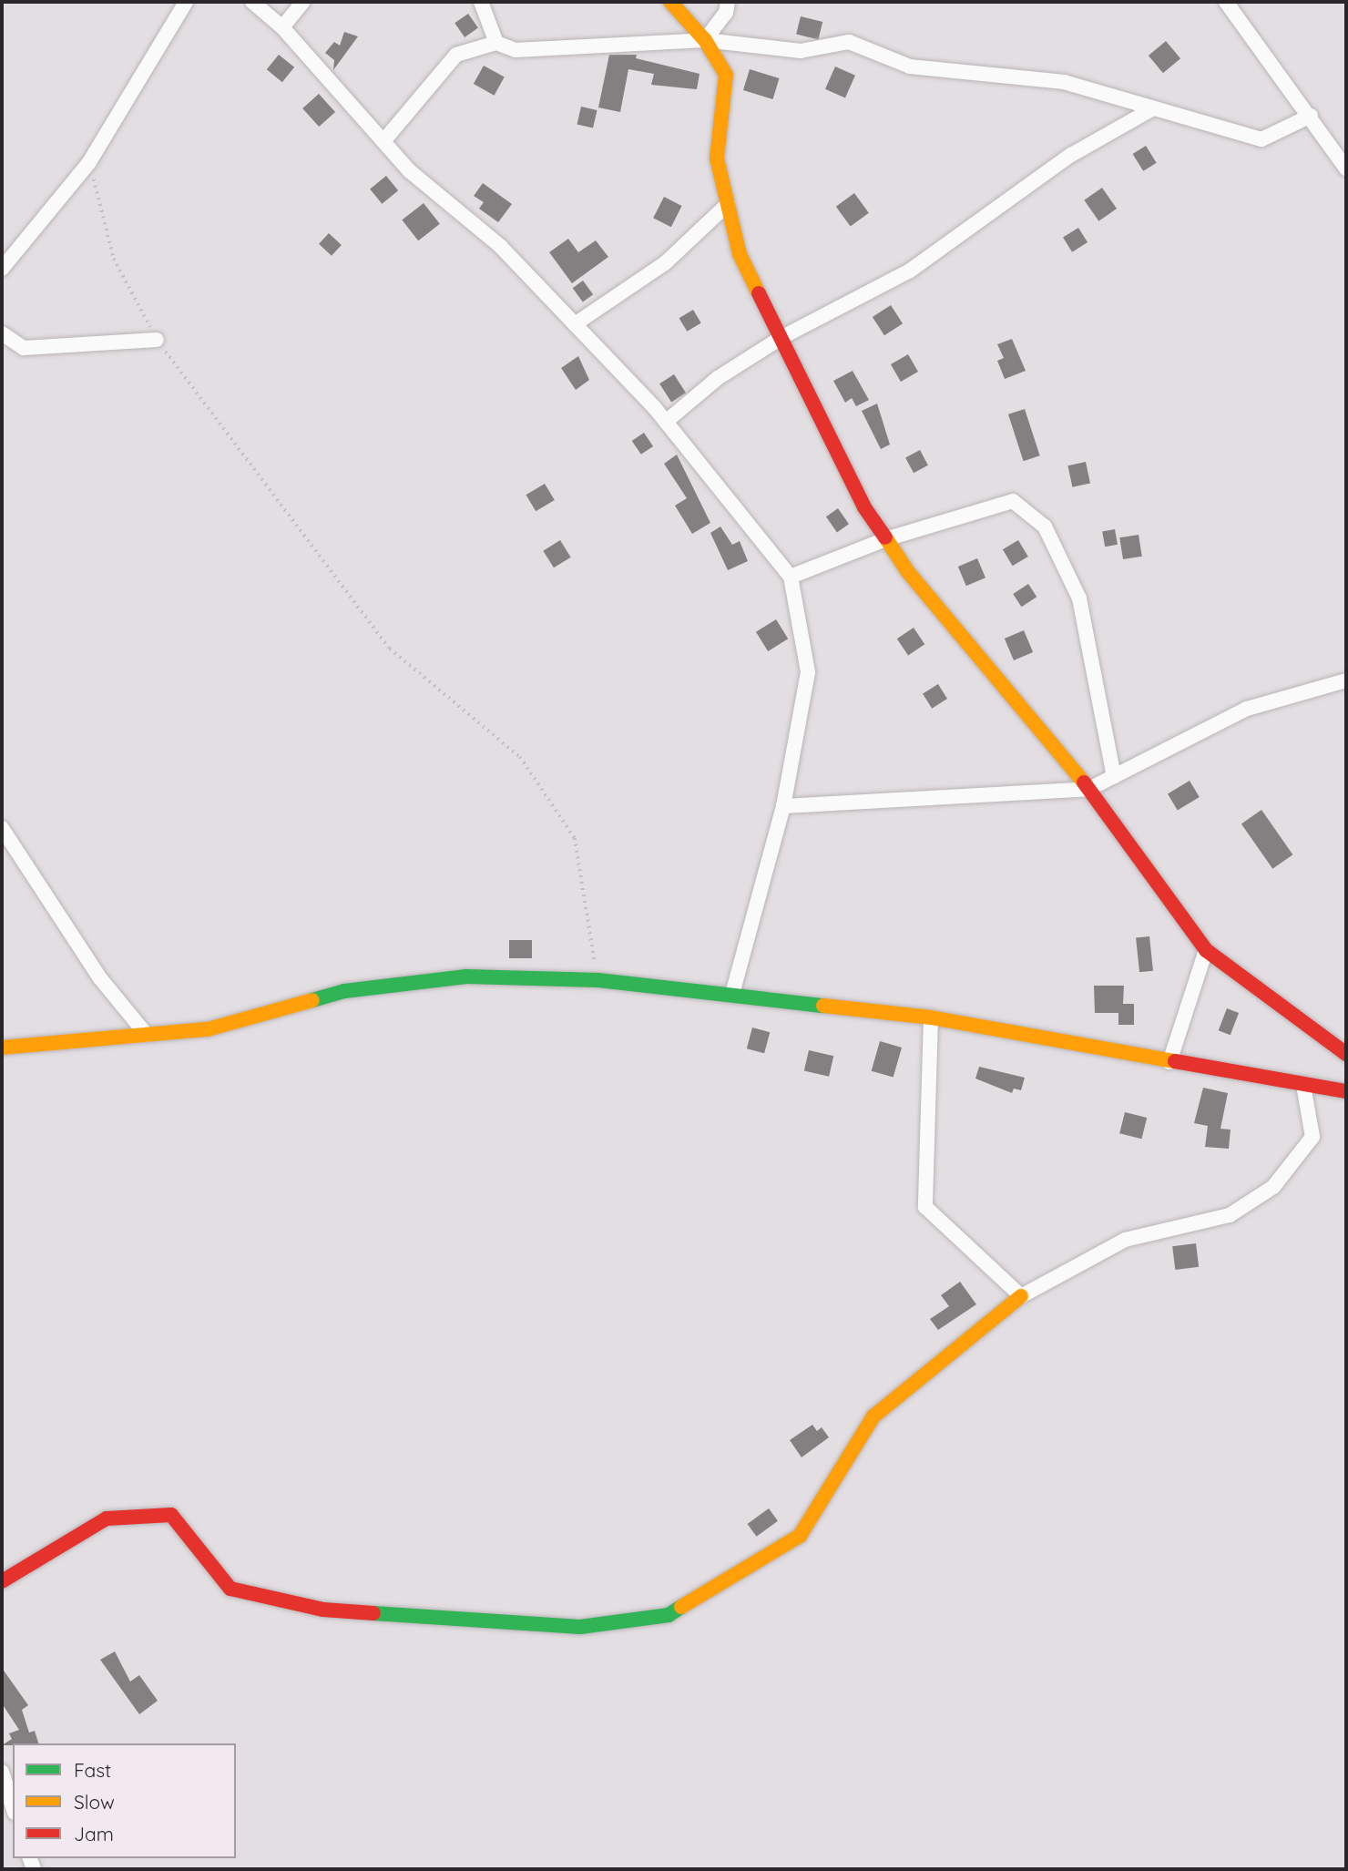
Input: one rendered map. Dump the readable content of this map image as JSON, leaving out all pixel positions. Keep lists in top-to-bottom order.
{
  "legend": ["Fast", "Slow", "Jam"]
}
